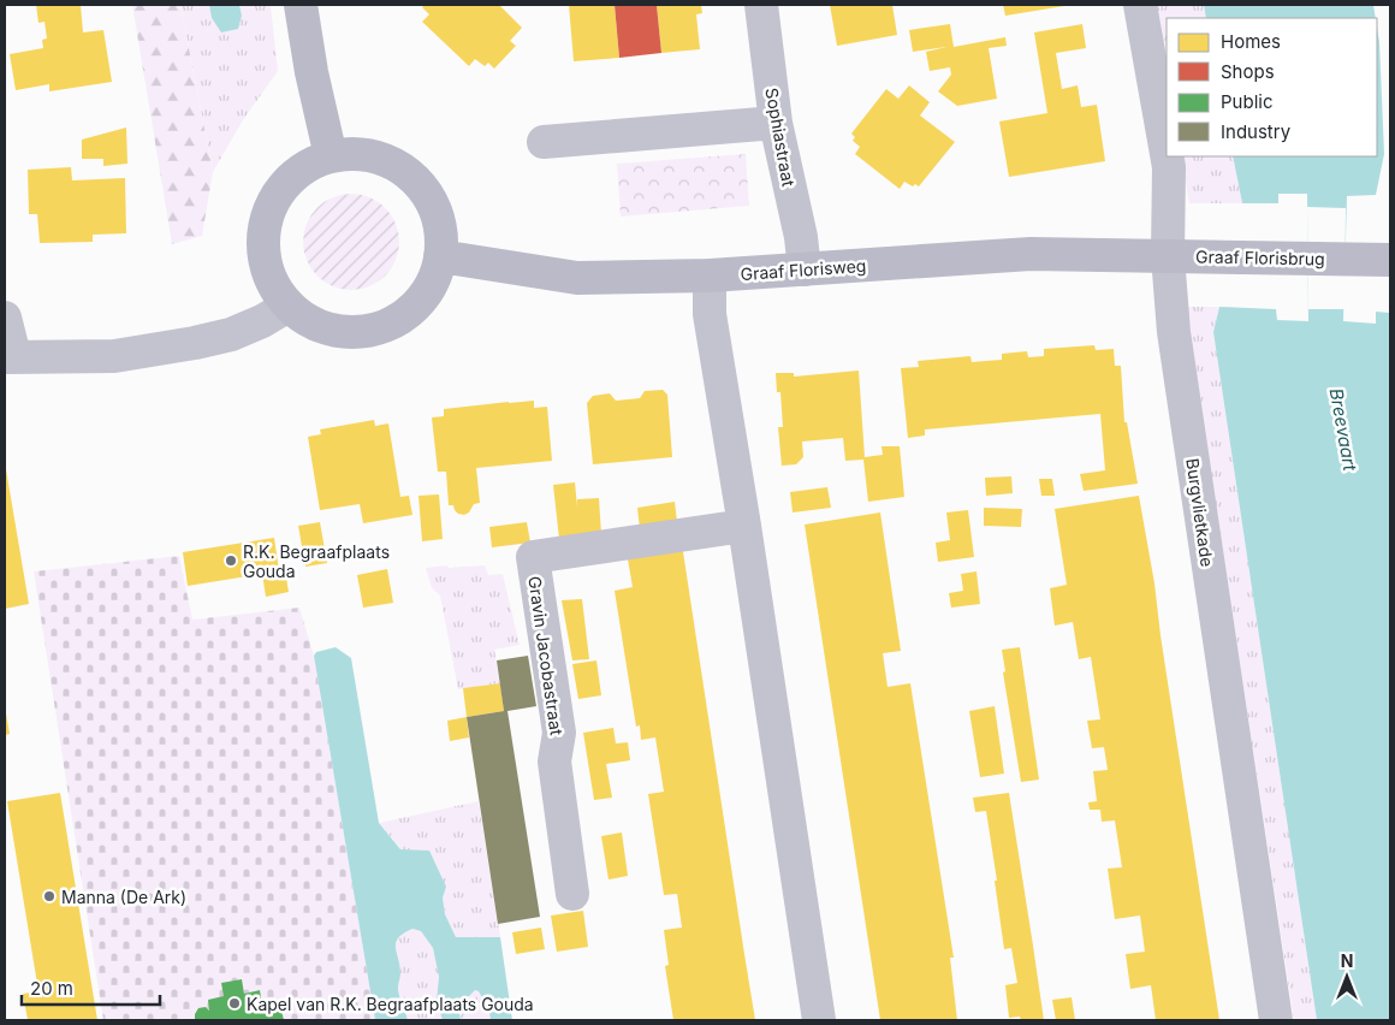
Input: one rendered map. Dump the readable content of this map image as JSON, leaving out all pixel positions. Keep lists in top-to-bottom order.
{
  "streets": {
    "main road": ["Graaf Florisbrug", "Graaf Florisweg"],
    "street": ["Sophiastraat", "Burgvlietkade", "Gravin Jacobastraat"]
  },
  "crossings": [
    ["Sophiastraat", "Graaf Florisweg"],
    ["Graaf Florisbrug", "Graaf Florisweg"],
    ["Graaf Florisbrug", "Burgvlietkade"],
    ["Graaf Florisweg", "Burgvlietkade"]
  ],
  "water": ["Breevaart"],
  "places": ["R.K. Begraafplaats Gouda", "Manna (De Ark)", "Kapel van R.K. Begraafplaats Gouda"],
  "legend": [
    "Homes",
    "Shops",
    "Public",
    "Industry"
  ],
  "scale_bar": "20 m",
  "north": "top"
}
